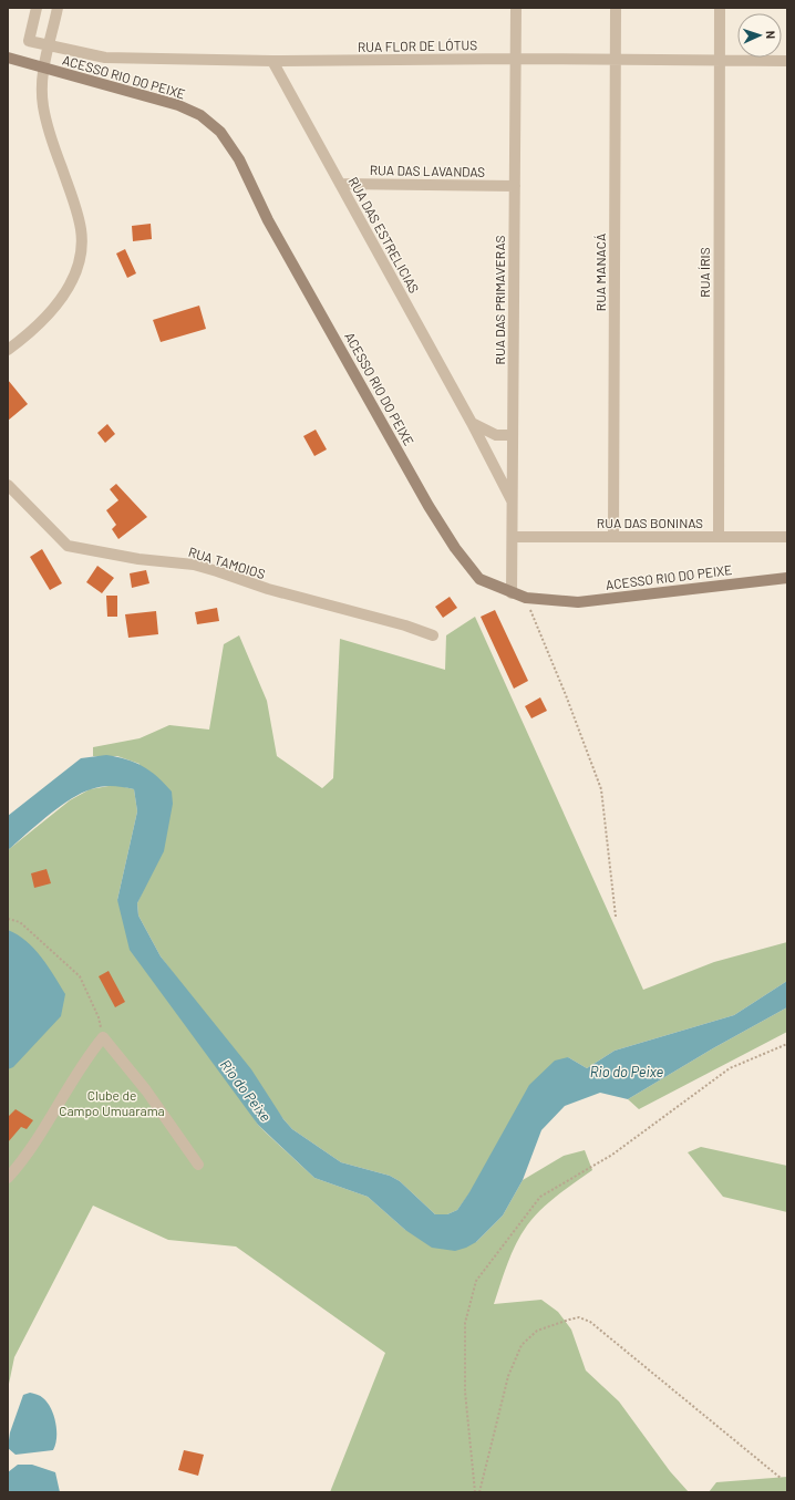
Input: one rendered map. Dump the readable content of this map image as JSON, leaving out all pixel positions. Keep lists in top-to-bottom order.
{
  "streets": {
    "street": [
      "RUA FLOR DE LÓTUS",
      "ACESSO RIO DO PEIXE",
      "RUA DAS LAVANDAS",
      "RUA DAS ESTRELICIAS",
      "RUA MANACÁ",
      "RUA ÍRIS",
      "RUA DAS PRIMAVERAS",
      "RUA DAS BONINAS",
      "RUA TAMOIOS"
    ]
  },
  "crossings": [
    ["RUA FLOR DE LÓTUS", "RUA DAS ESTRELICIAS"],
    ["RUA FLOR DE LÓTUS", "RUA MANACÁ"],
    ["RUA FLOR DE LÓTUS", "RUA ÍRIS"],
    ["RUA FLOR DE LÓTUS", "RUA DAS PRIMAVERAS"],
    ["ACESSO RIO DO PEIXE", "RUA DAS PRIMAVERAS"],
    ["RUA DAS LAVANDAS", "RUA DAS ESTRELICIAS"],
    ["RUA DAS LAVANDAS", "RUA DAS PRIMAVERAS"],
    ["RUA DAS ESTRELICIAS", "RUA DAS PRIMAVERAS"],
    ["RUA MANACÁ", "RUA DAS BONINAS"],
    ["RUA ÍRIS", "RUA DAS BONINAS"],
    ["RUA DAS PRIMAVERAS", "RUA DAS BONINAS"]
  ],
  "water": ["Rio do Peixe"],
  "parks": ["Clube de Campo Umuarama"],
  "north": "right"
}
